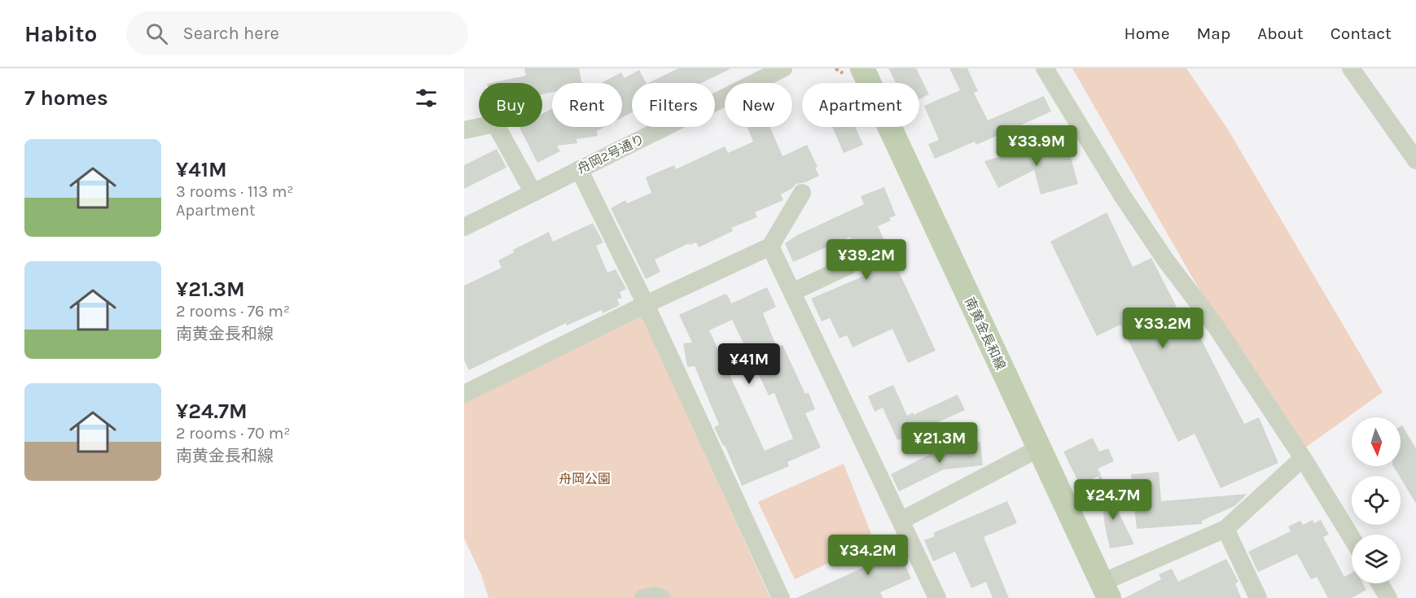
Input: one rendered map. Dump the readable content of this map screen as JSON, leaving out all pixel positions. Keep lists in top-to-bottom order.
{
  "streets": {
    "main road": ["南黄金長和線"],
    "street": ["舟岡2号通り"]
  },
  "parks": ["舟岡公園"],
  "north": "bottom",
  "page": {
    "header": "Habito",
    "search": "Search here",
    "nav": [
      "Home",
      "Map",
      "About",
      "Contact"
    ],
    "heading": "7 homes",
    "chip": [
      "Buy",
      "Rent",
      "Filters",
      "New",
      "Apartment"
    ],
    "price": [
      "¥33.9M",
      "¥39.2M",
      "¥33.2M",
      "¥41M",
      "¥21.3M",
      "¥24.7M",
      "¥34.2M"
    ],
    "list": [
      {
        "name": "¥41M",
        "note": "3 rooms · 113 m² · Apartment"
      },
      {
        "name": "¥21.3M",
        "note": "2 rooms · 76 m² · 南黄金長和線"
      },
      {
        "name": "¥24.7M",
        "note": "2 rooms · 70 m² · 南黄金長和線"
      }
    ]
  }
}
